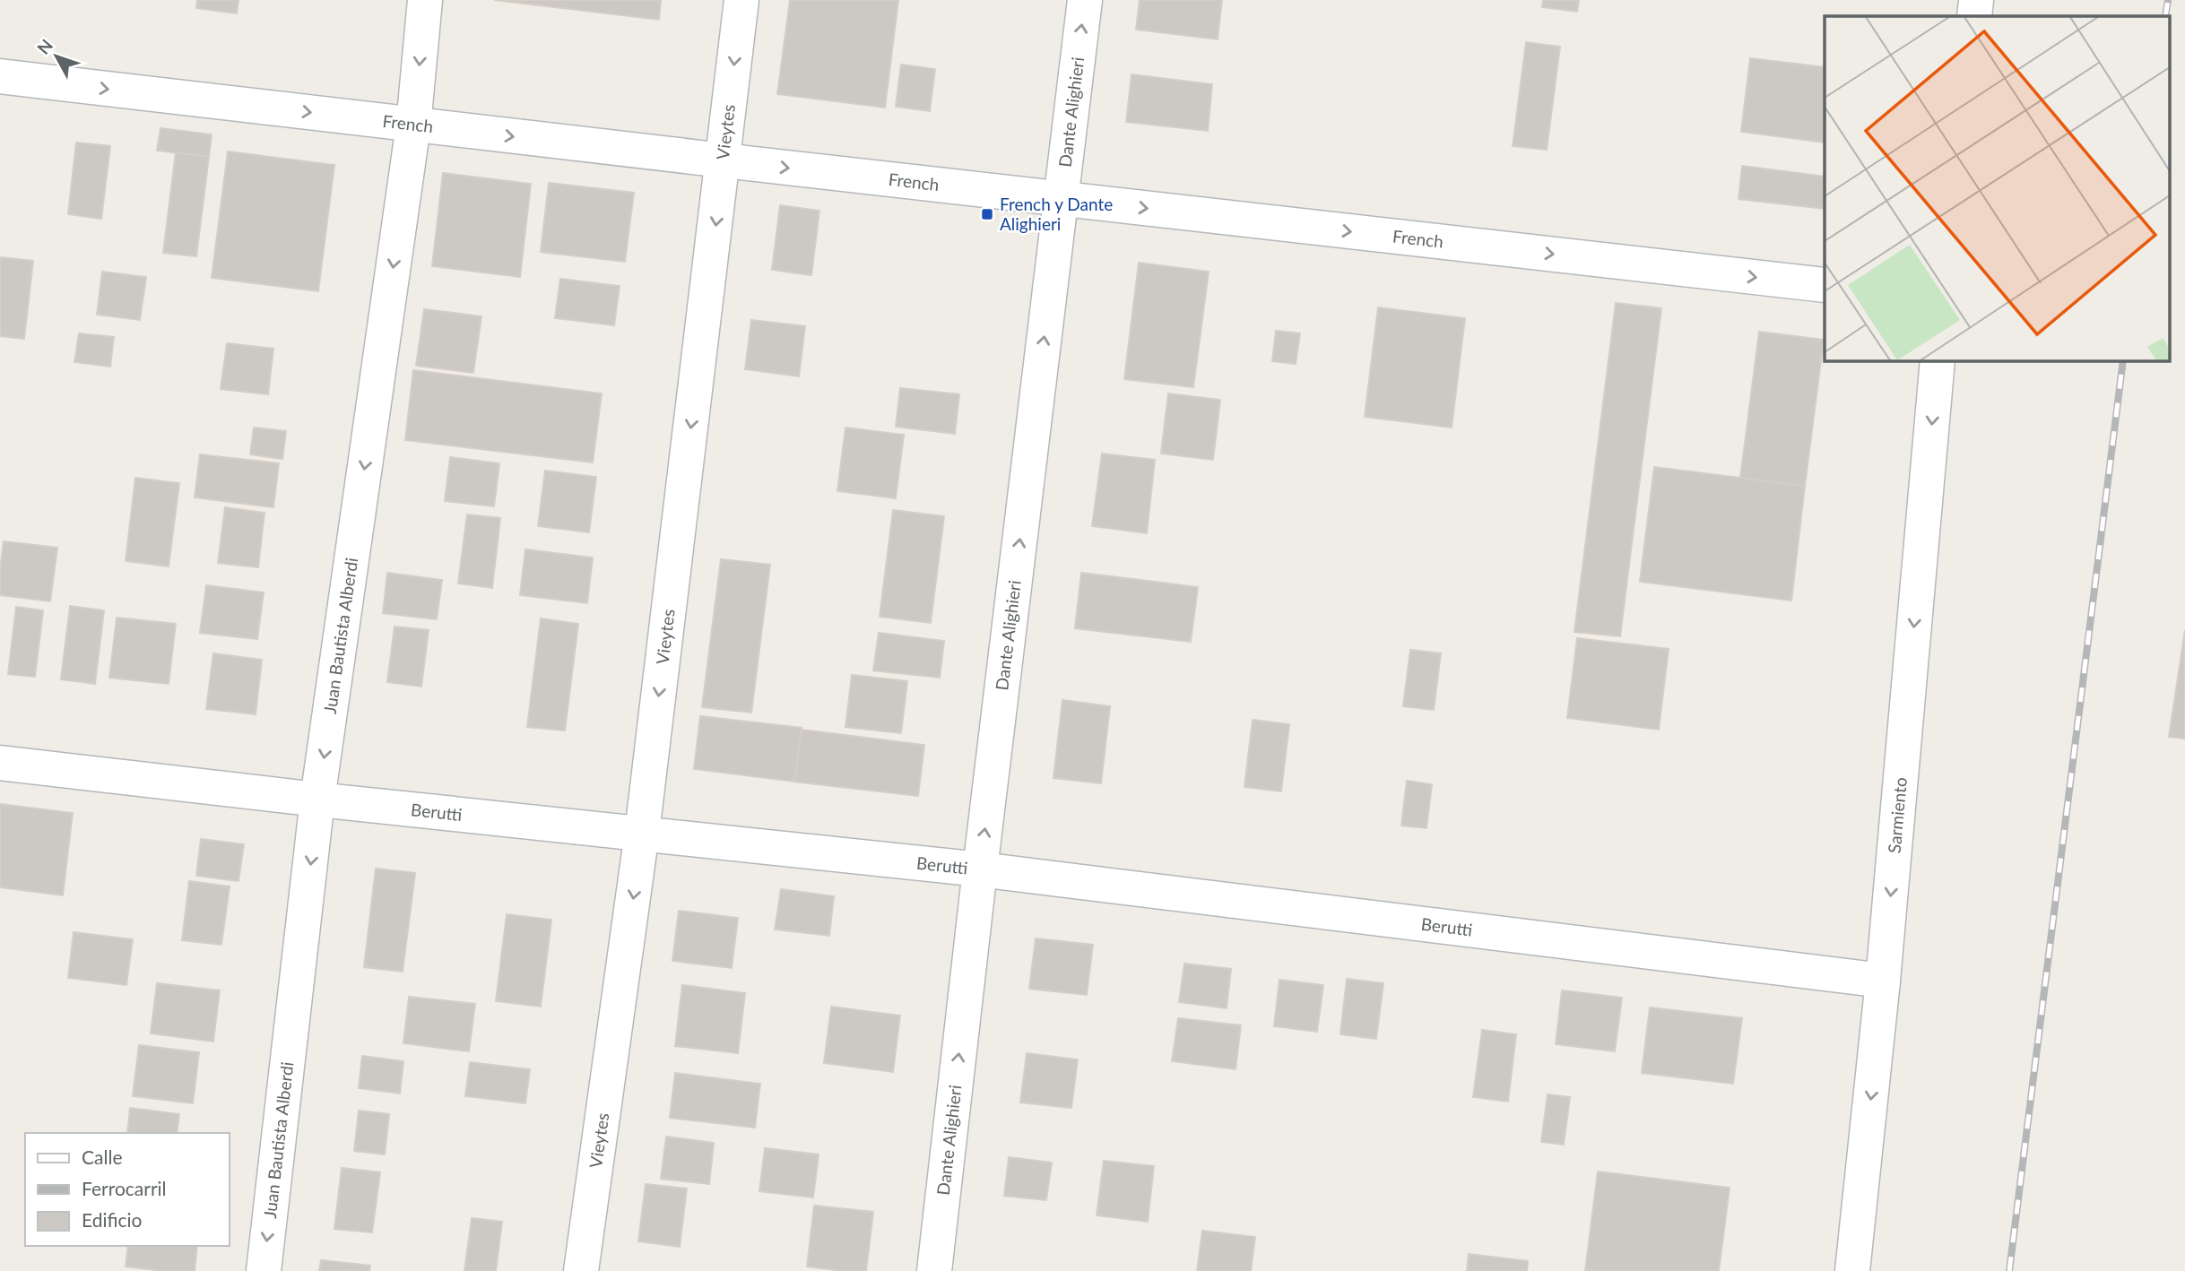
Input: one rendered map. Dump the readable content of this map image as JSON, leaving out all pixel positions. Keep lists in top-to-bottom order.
{
  "streets": {
    "street": [
      "Dante Alighieri",
      "French",
      "Vieytes",
      "Juan Bautista Alberdi",
      "Berutti",
      "Sarmiento"
    ]
  },
  "crossings": [
    ["Dante Alighieri", "French"],
    ["Dante Alighieri", "Berutti"],
    ["French", "Vieytes"],
    ["French", "Juan Bautista Alberdi"],
    ["Vieytes", "Berutti"],
    ["Juan Bautista Alberdi", "Berutti"],
    ["Berutti", "Sarmiento"]
  ],
  "one_way": [
    "Dante Alighieri",
    "French",
    "Vieytes",
    "Juan Bautista Alberdi",
    "Sarmiento"
  ],
  "places": {
    "transit": ["French y Dante Alighieri"]
  },
  "legend": ["Calle", "Ferrocarril", "Edificio"],
  "north": "top left"
}
